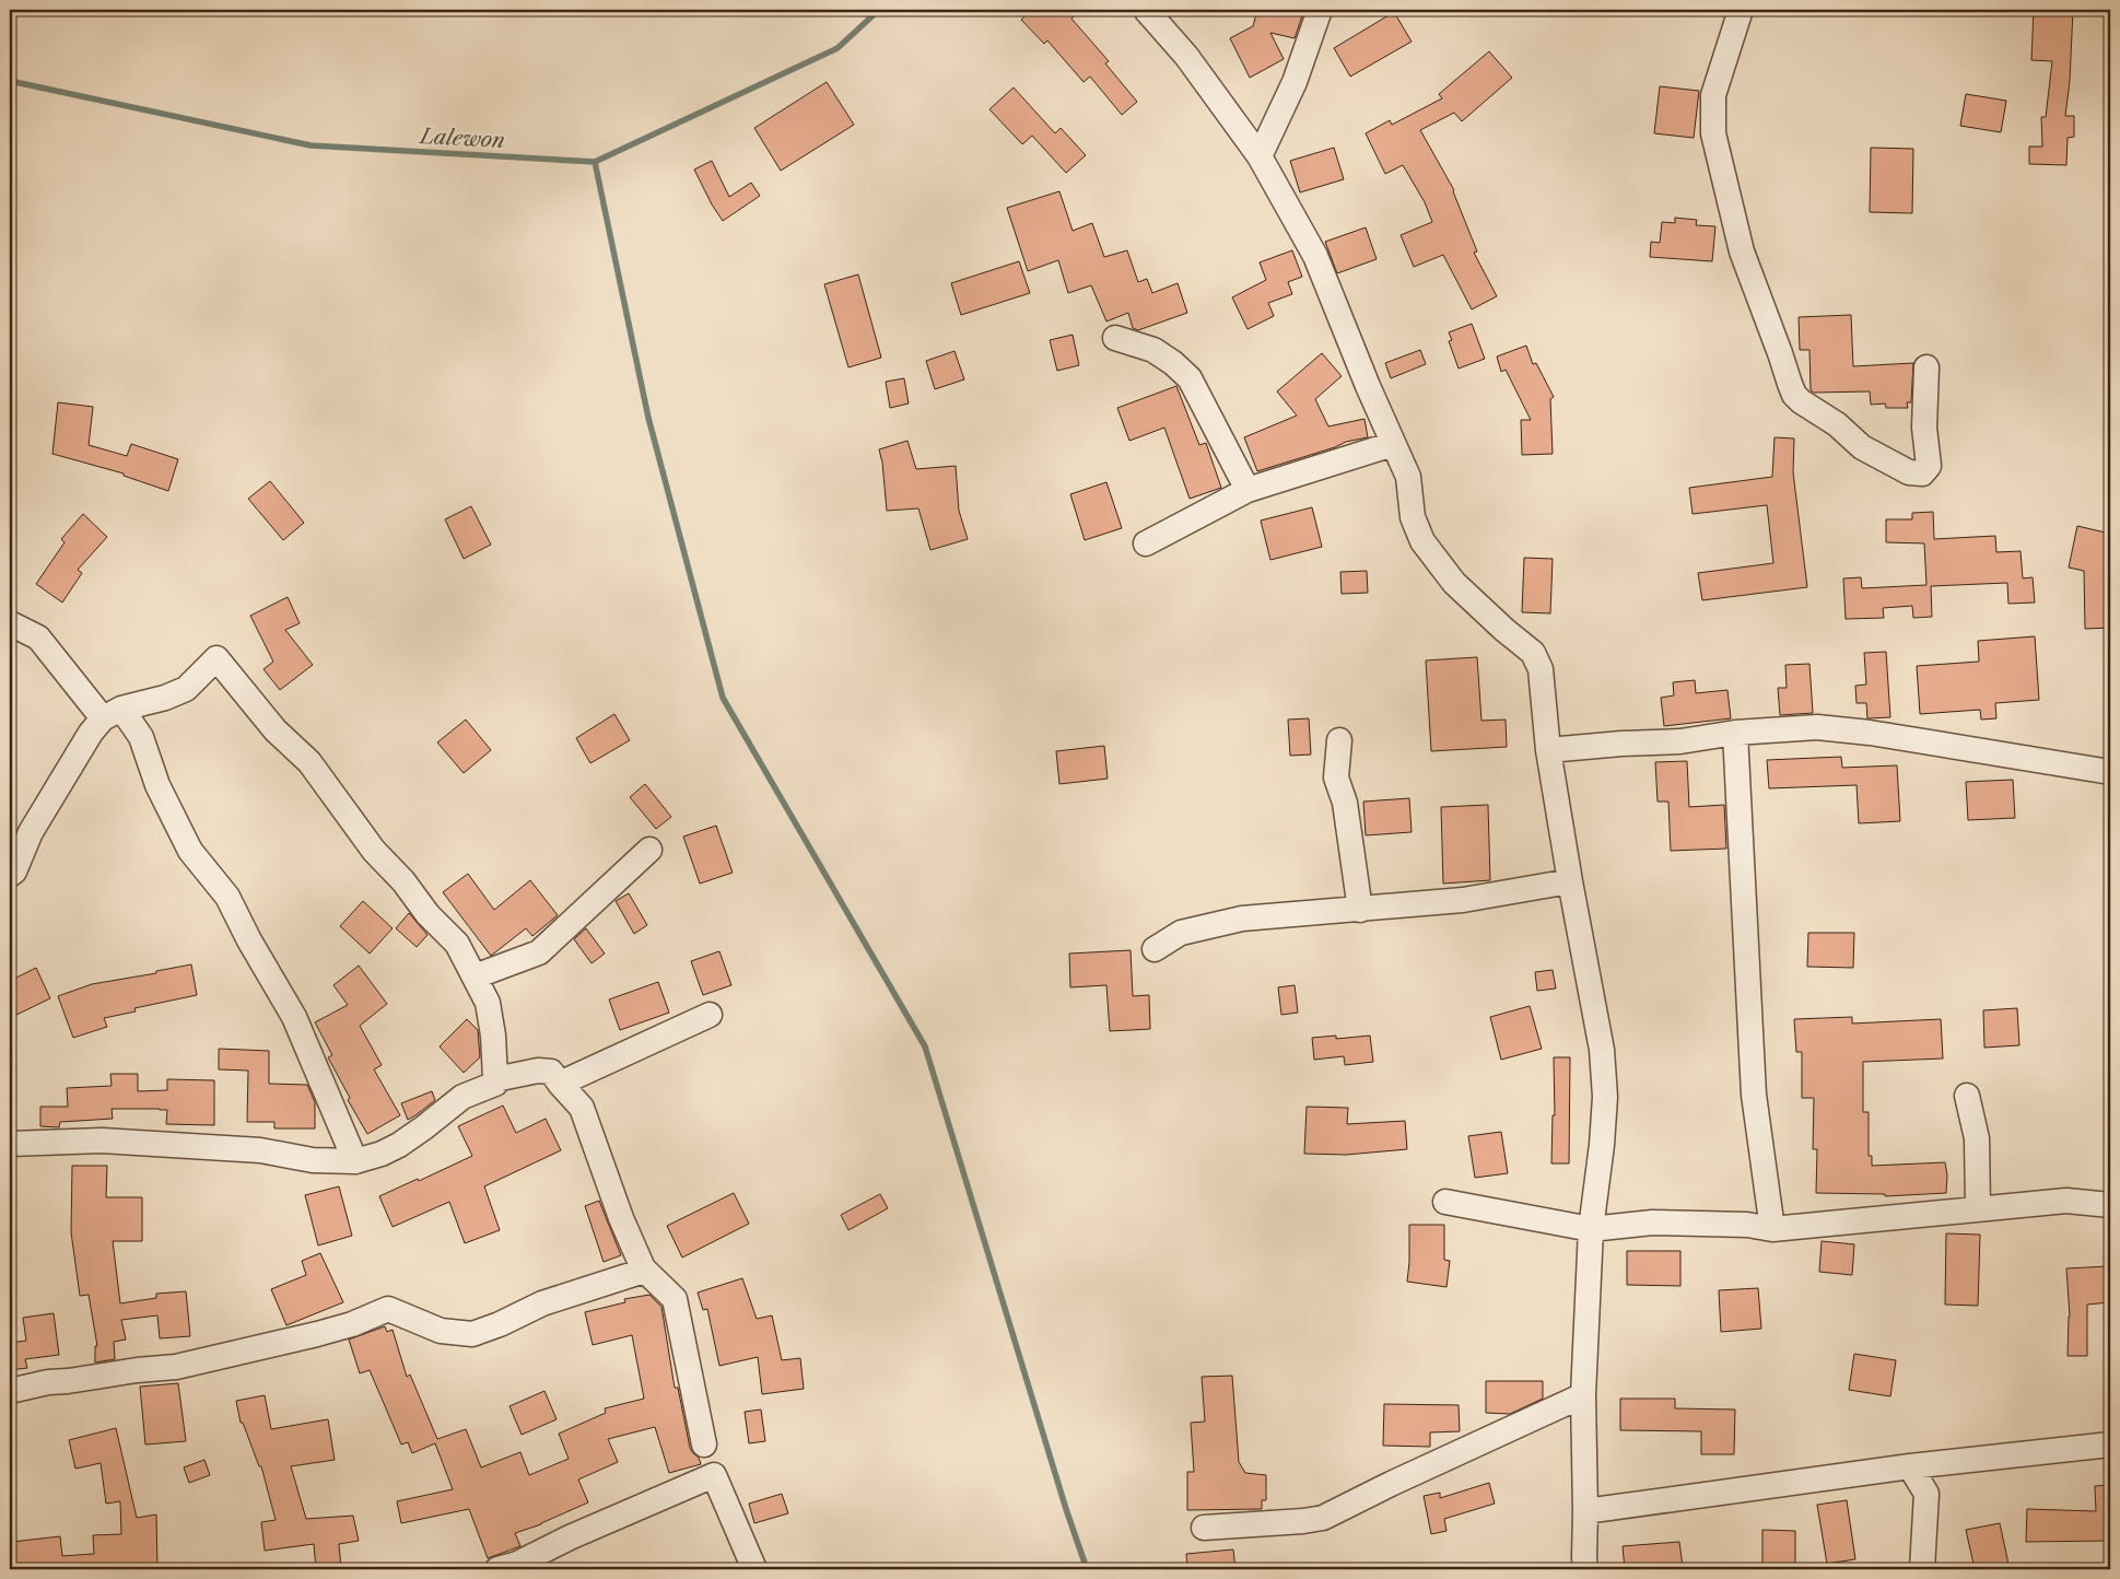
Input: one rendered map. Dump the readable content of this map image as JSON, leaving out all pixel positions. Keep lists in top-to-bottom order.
{
  "water": ["Lalewon"]
}
